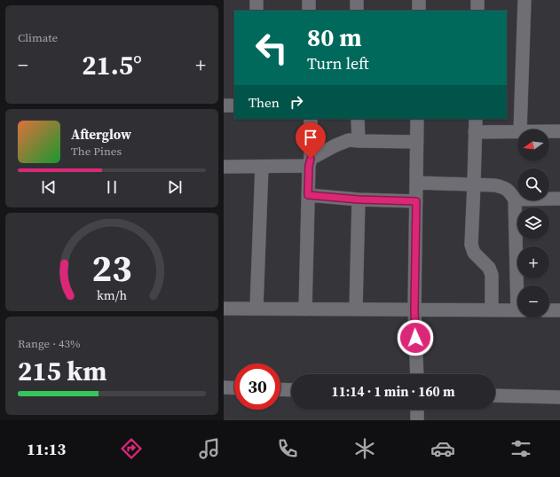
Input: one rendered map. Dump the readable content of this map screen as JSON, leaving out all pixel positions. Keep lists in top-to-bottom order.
{
  "north": "left",
  "page": {
    "tile": [
      "Climate",
      ["Range · 43%", "215 km"]
    ],
    "turn": ["80 m", "Turn left"],
    "heat": ["−", "21.5°", "+"],
    "then": "Then",
    "song": ["Afterglow", "The Pines"],
    "map_buttons": ["+", "−"],
    "limit": "30",
    "trip": "11:14 · 1 min · 160 m",
    "tabs": "11:13",
    "gauge": ["23", "km/h"]
  }
}
